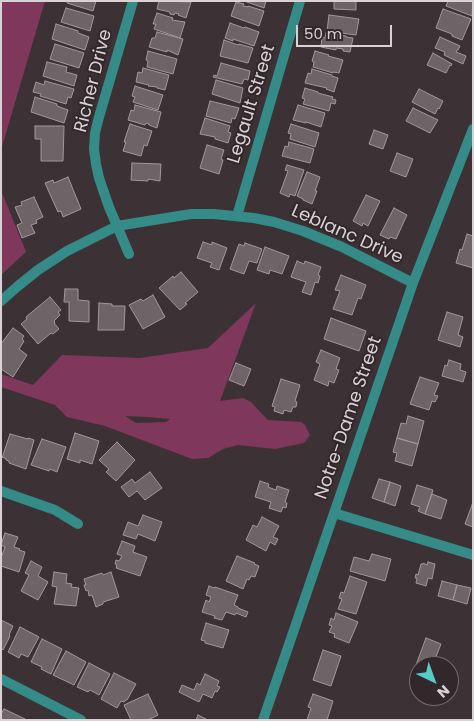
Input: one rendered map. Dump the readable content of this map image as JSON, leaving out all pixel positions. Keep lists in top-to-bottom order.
{
  "streets": {
    "street": [
      "Richer Drive",
      "Legault Street",
      "Leblanc Drive",
      "Notre-Dame Street"
    ]
  },
  "crossings": [
    ["Richer Drive", "Leblanc Drive"],
    ["Legault Street", "Leblanc Drive"],
    ["Leblanc Drive", "Notre-Dame Street"]
  ],
  "scale_bar": "50 m",
  "north": "bottom right"
}
